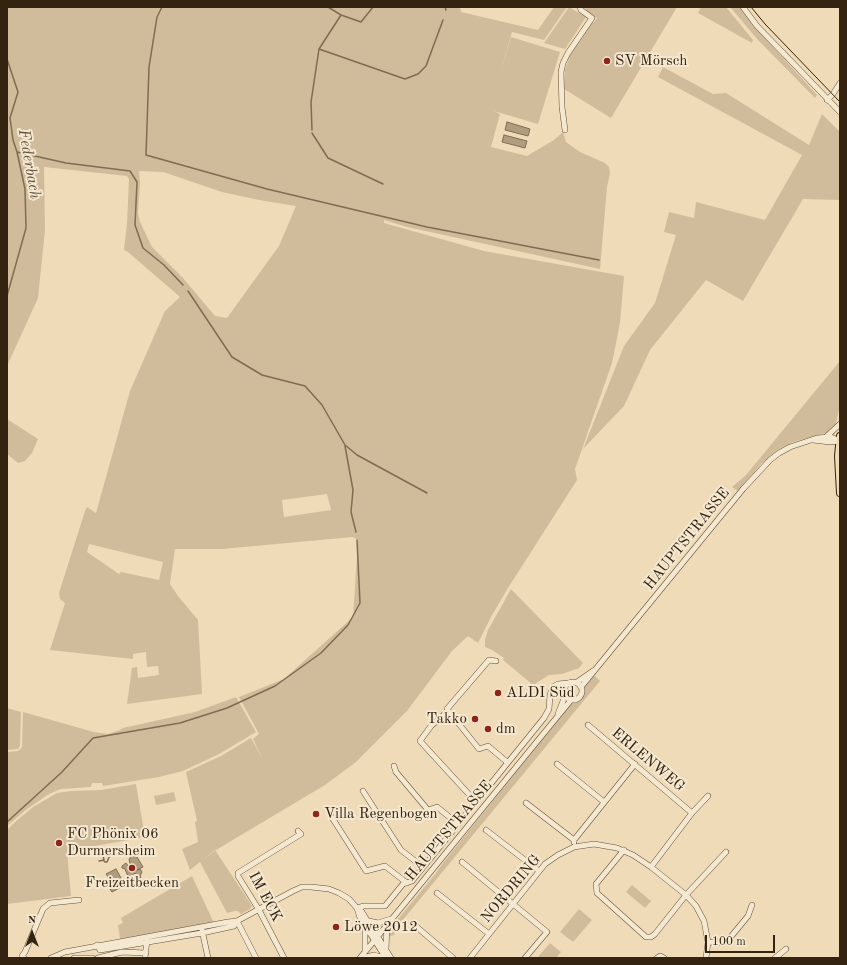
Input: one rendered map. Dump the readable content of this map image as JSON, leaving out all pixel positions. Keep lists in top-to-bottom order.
{
  "streets": {
    "street": [
      "HAUPTSTRASSE",
      "ERLENWEG",
      "NORDRING",
      "IM ECK"
    ]
  },
  "water": ["Federbach"],
  "places": [
    "SV Mörsch",
    "ALDI Süd",
    "Takko",
    "dm",
    "Villa Regenbogen",
    "FC Phönix 06 Durmersheim",
    "Freizeitbecken",
    "Löwe 2012"
  ],
  "scale_bar": "100 m",
  "north": "top"
}
